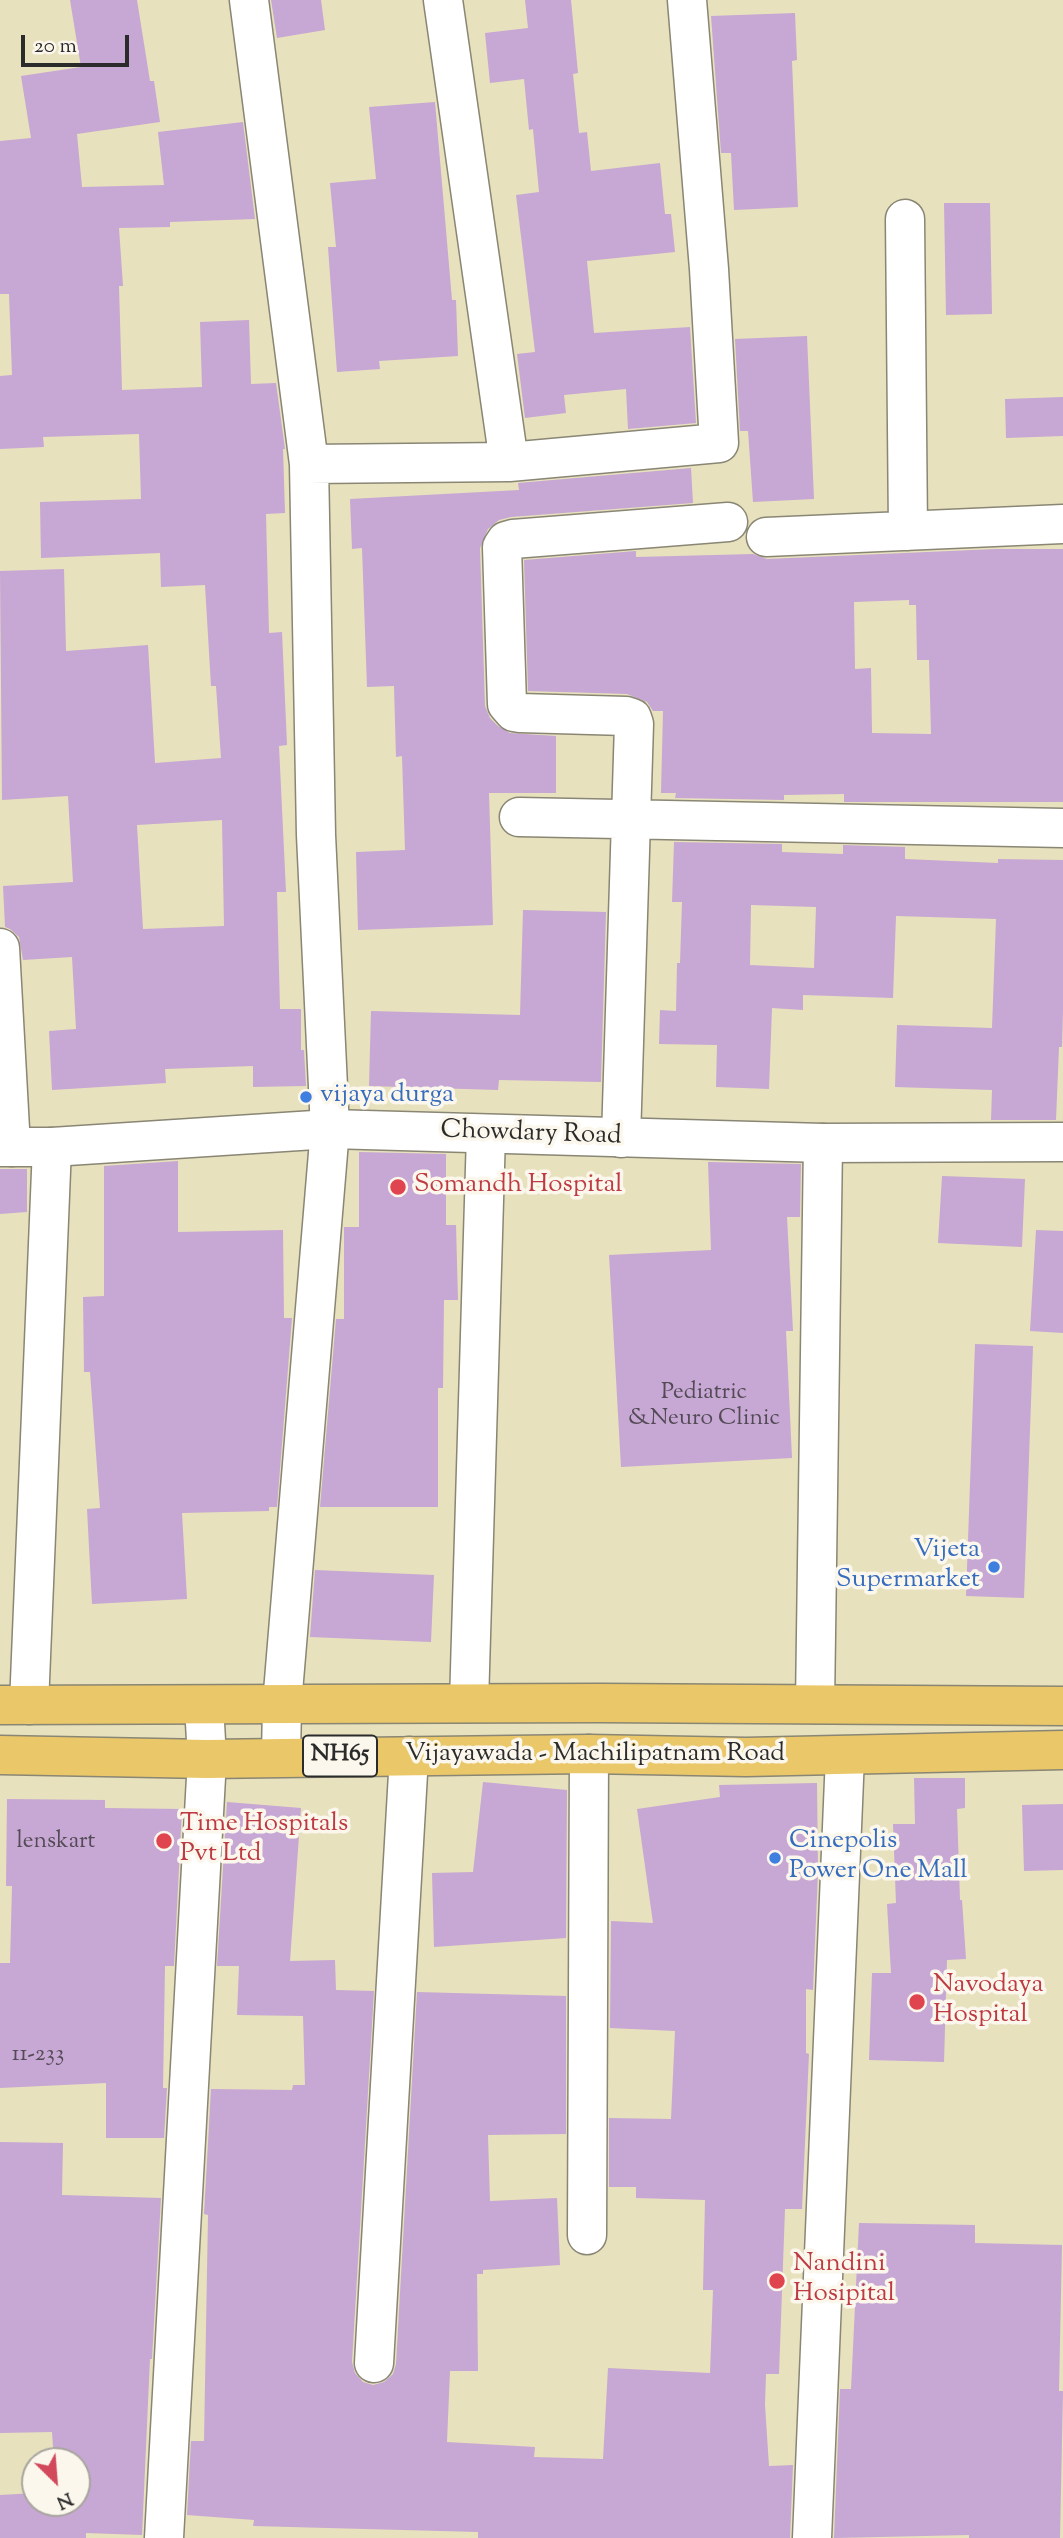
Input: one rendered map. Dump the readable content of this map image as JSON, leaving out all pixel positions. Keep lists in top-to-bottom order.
{
  "streets": {
    "highway": ["NH65", "Vijayawada - Machilipatnam Road"],
    "street": ["Chowdary Road"]
  },
  "places": [
    "vijaya durga",
    "Somandh Hospital",
    "Vijeta Supermarket",
    "Time Hospitals Pvt Ltd",
    "Cinepolis Power One Mall",
    "Navodaya Hospital",
    "Nandini Hosipital"
  ],
  "house_numbers": ["Pediatric &Neuro Clinic", "lenskart", "11-233"],
  "scale_bar": "20 m",
  "north": "bottom right"
}
